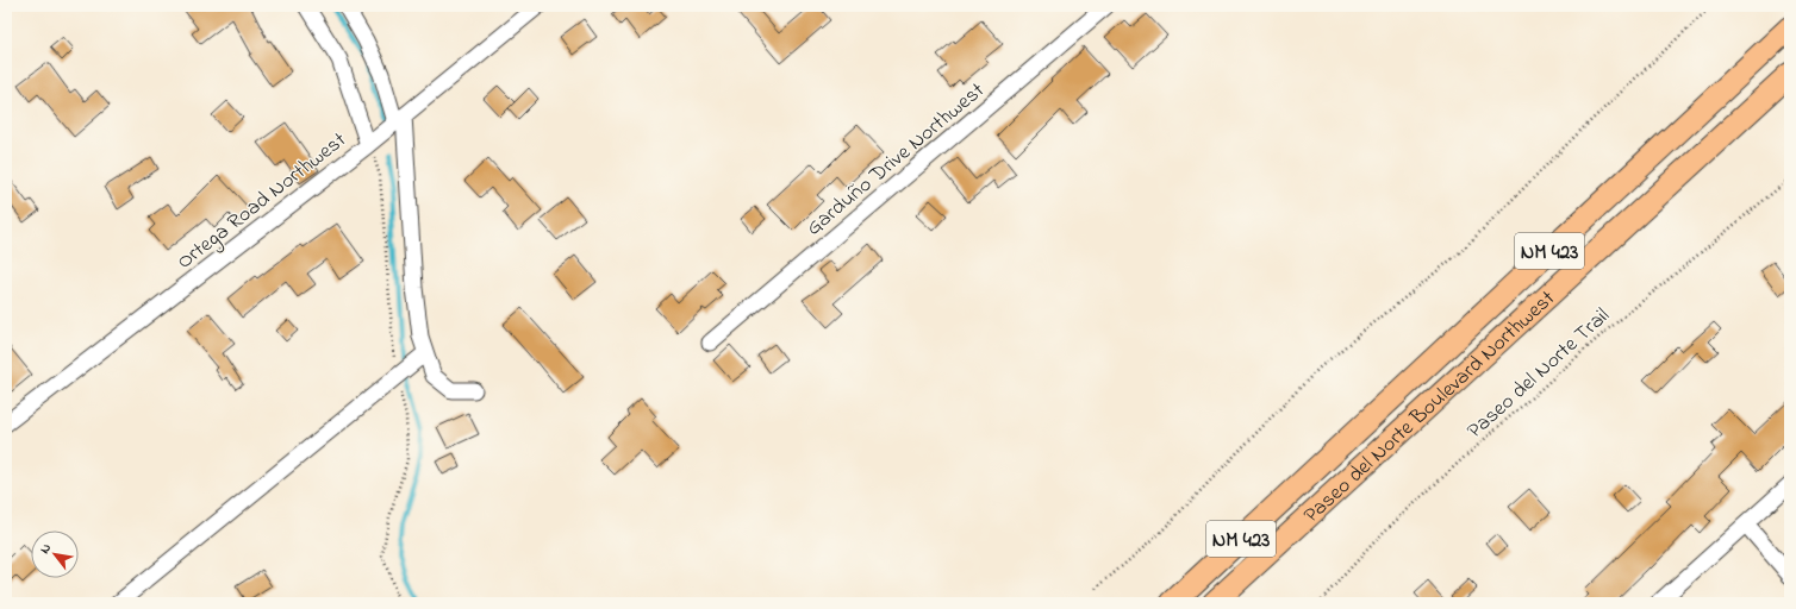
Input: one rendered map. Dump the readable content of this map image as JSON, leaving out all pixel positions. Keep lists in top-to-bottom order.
{
  "streets": {
    "highway": ["NM 423", "Paseo del Norte Boulevard Northwest"],
    "street": ["Garduño Drive Northwest", "Ortega Road Northwest"],
    "path": ["Paseo del Norte Trail"]
  },
  "north": "top left"
}
